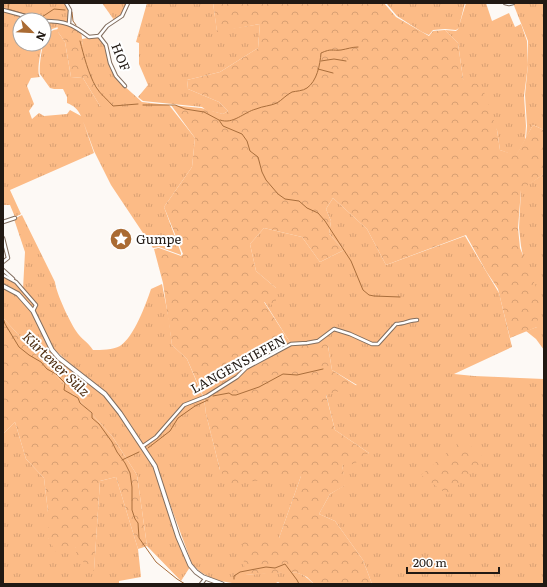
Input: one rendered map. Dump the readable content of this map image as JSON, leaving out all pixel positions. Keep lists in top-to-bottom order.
{
  "streets": {
    "street": ["HOF", "LANGENSIEFEN"]
  },
  "water": ["Kürtener Sülz"],
  "places": {
    "place": ["Gumpe"]
  },
  "scale_bar": "200 m",
  "north": "bottom right"
}
